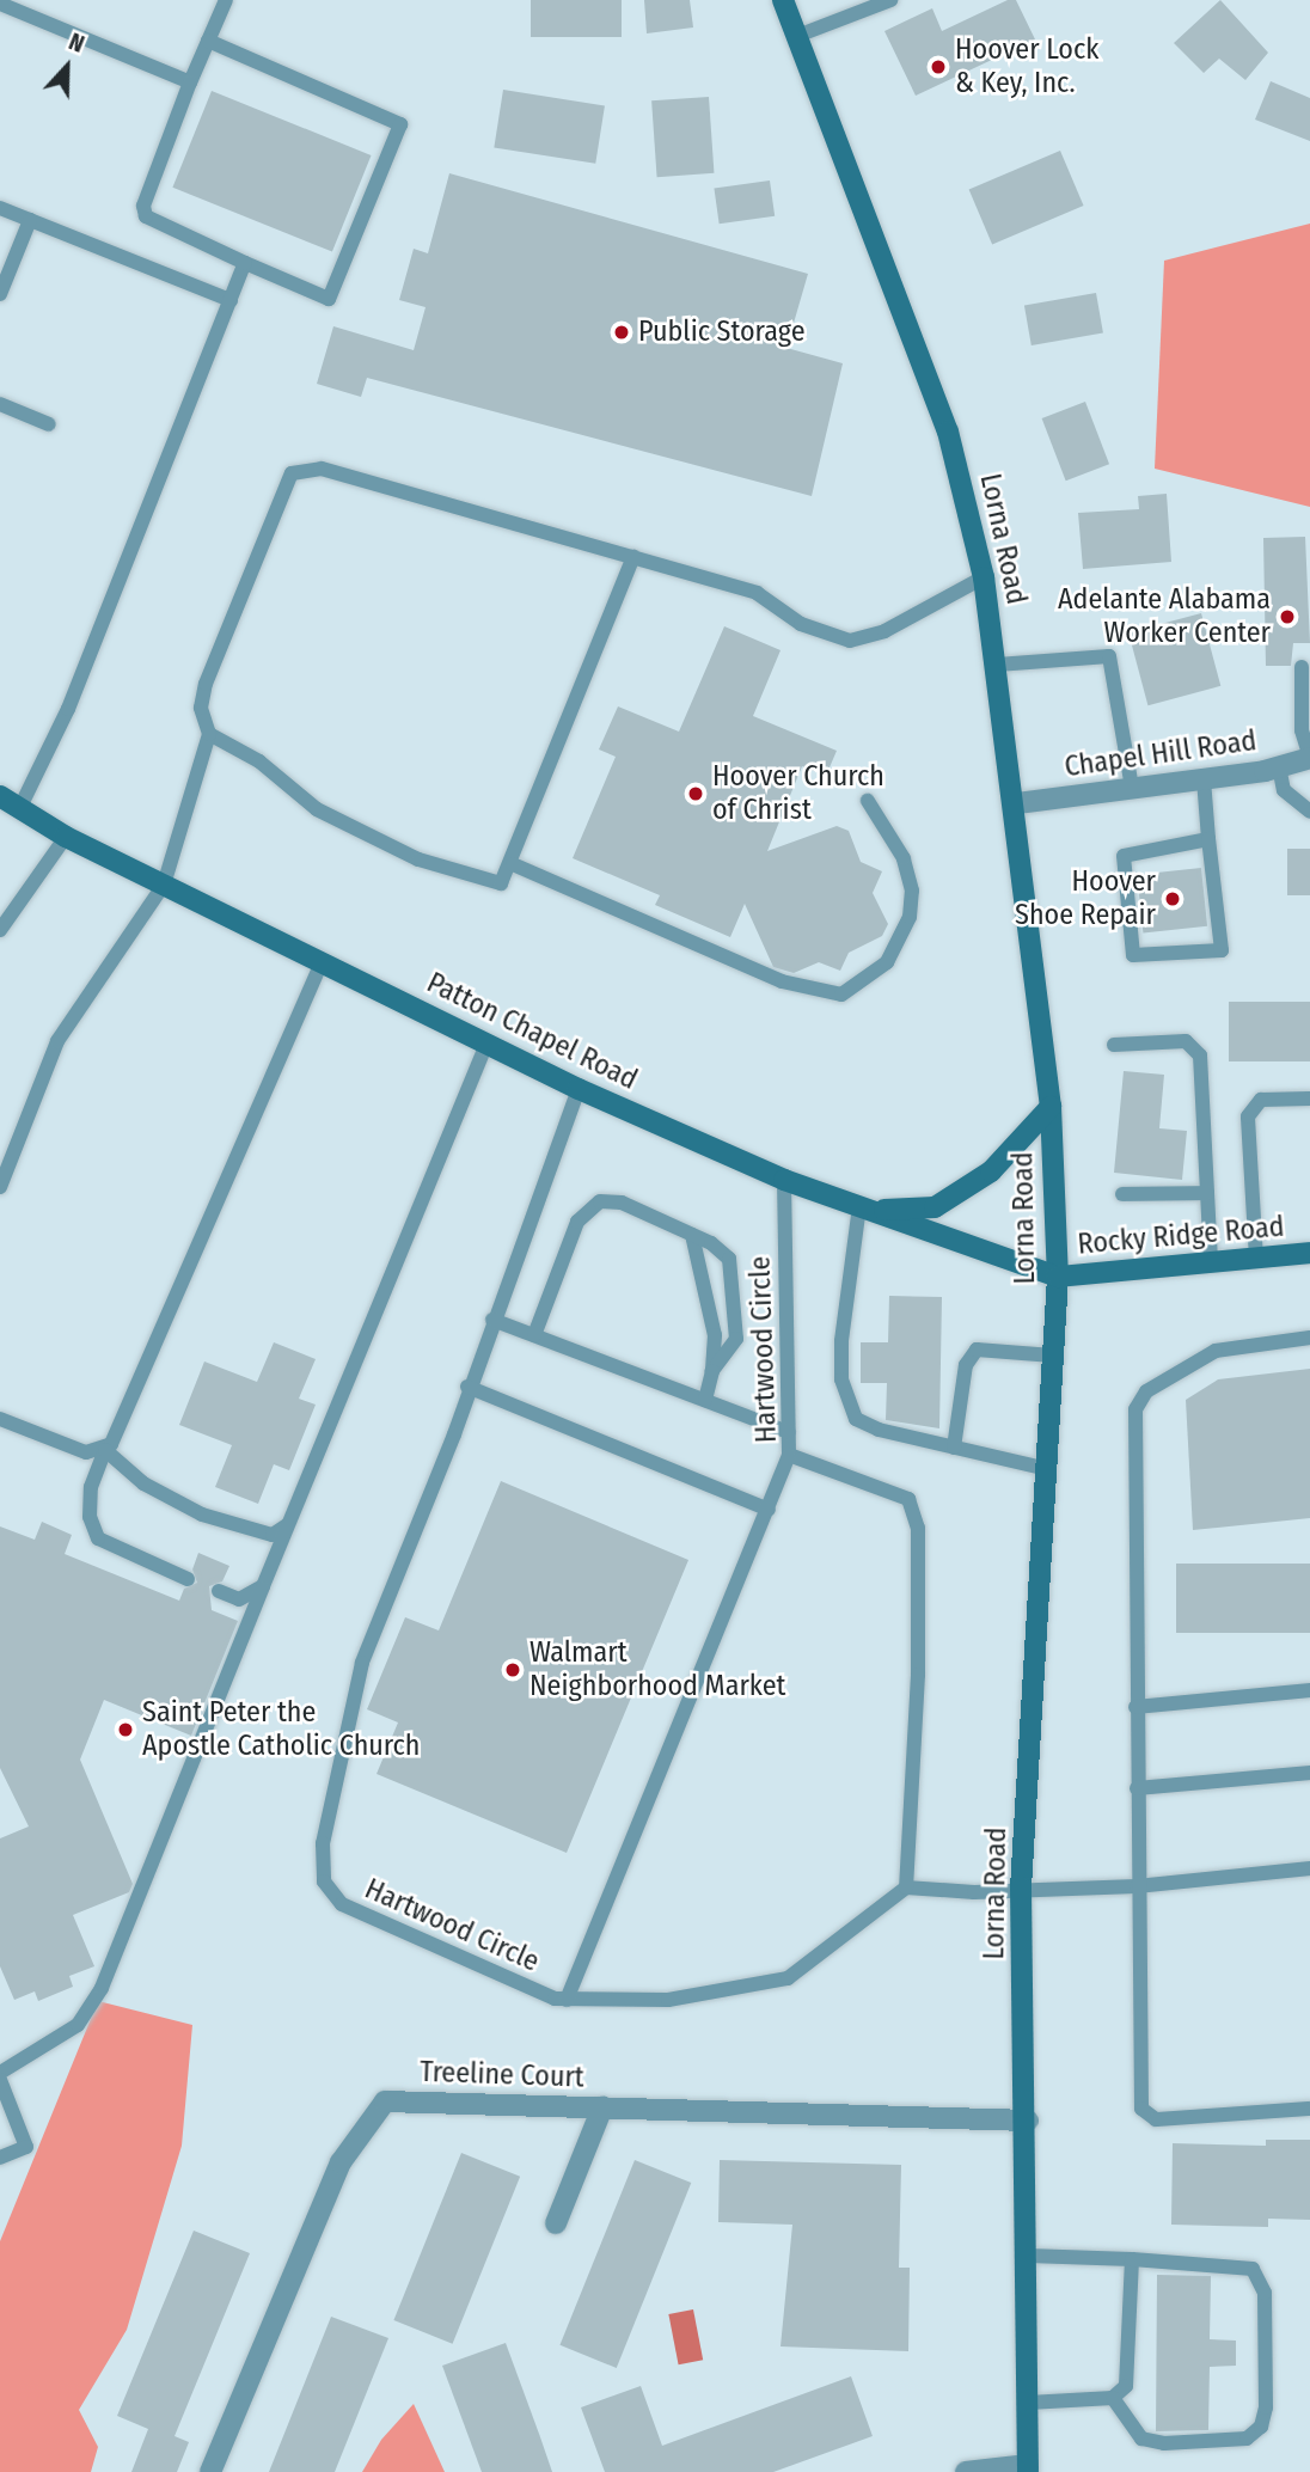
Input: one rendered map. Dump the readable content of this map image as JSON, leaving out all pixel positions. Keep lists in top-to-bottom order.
{
  "streets": {
    "street": [
      "Lorna Road",
      "Chapel Hill Road",
      "Patton Chapel Road",
      "Rocky Ridge Road",
      "Treeline Court"
    ],
    "lane": ["Hartwood Circle"]
  },
  "crossings": [
    ["Lorna Road", "Chapel Hill Road"],
    ["Lorna Road", "Patton Chapel Road"],
    ["Lorna Road", "Rocky Ridge Road"],
    ["Lorna Road", "Treeline Court"],
    ["Patton Chapel Road", "Rocky Ridge Road"],
    ["Patton Chapel Road", "Hartwood Circle"]
  ],
  "places": [
    "Hoover Lock & Key, Inc.",
    "Public Storage",
    "Adelante Alabama Worker Center",
    "Hoover Church of Christ",
    "Hoover Shoe Repair",
    "Walmart Neighborhood Market",
    "Saint Peter the Apostle Catholic Church"
  ],
  "north": "top"
}
